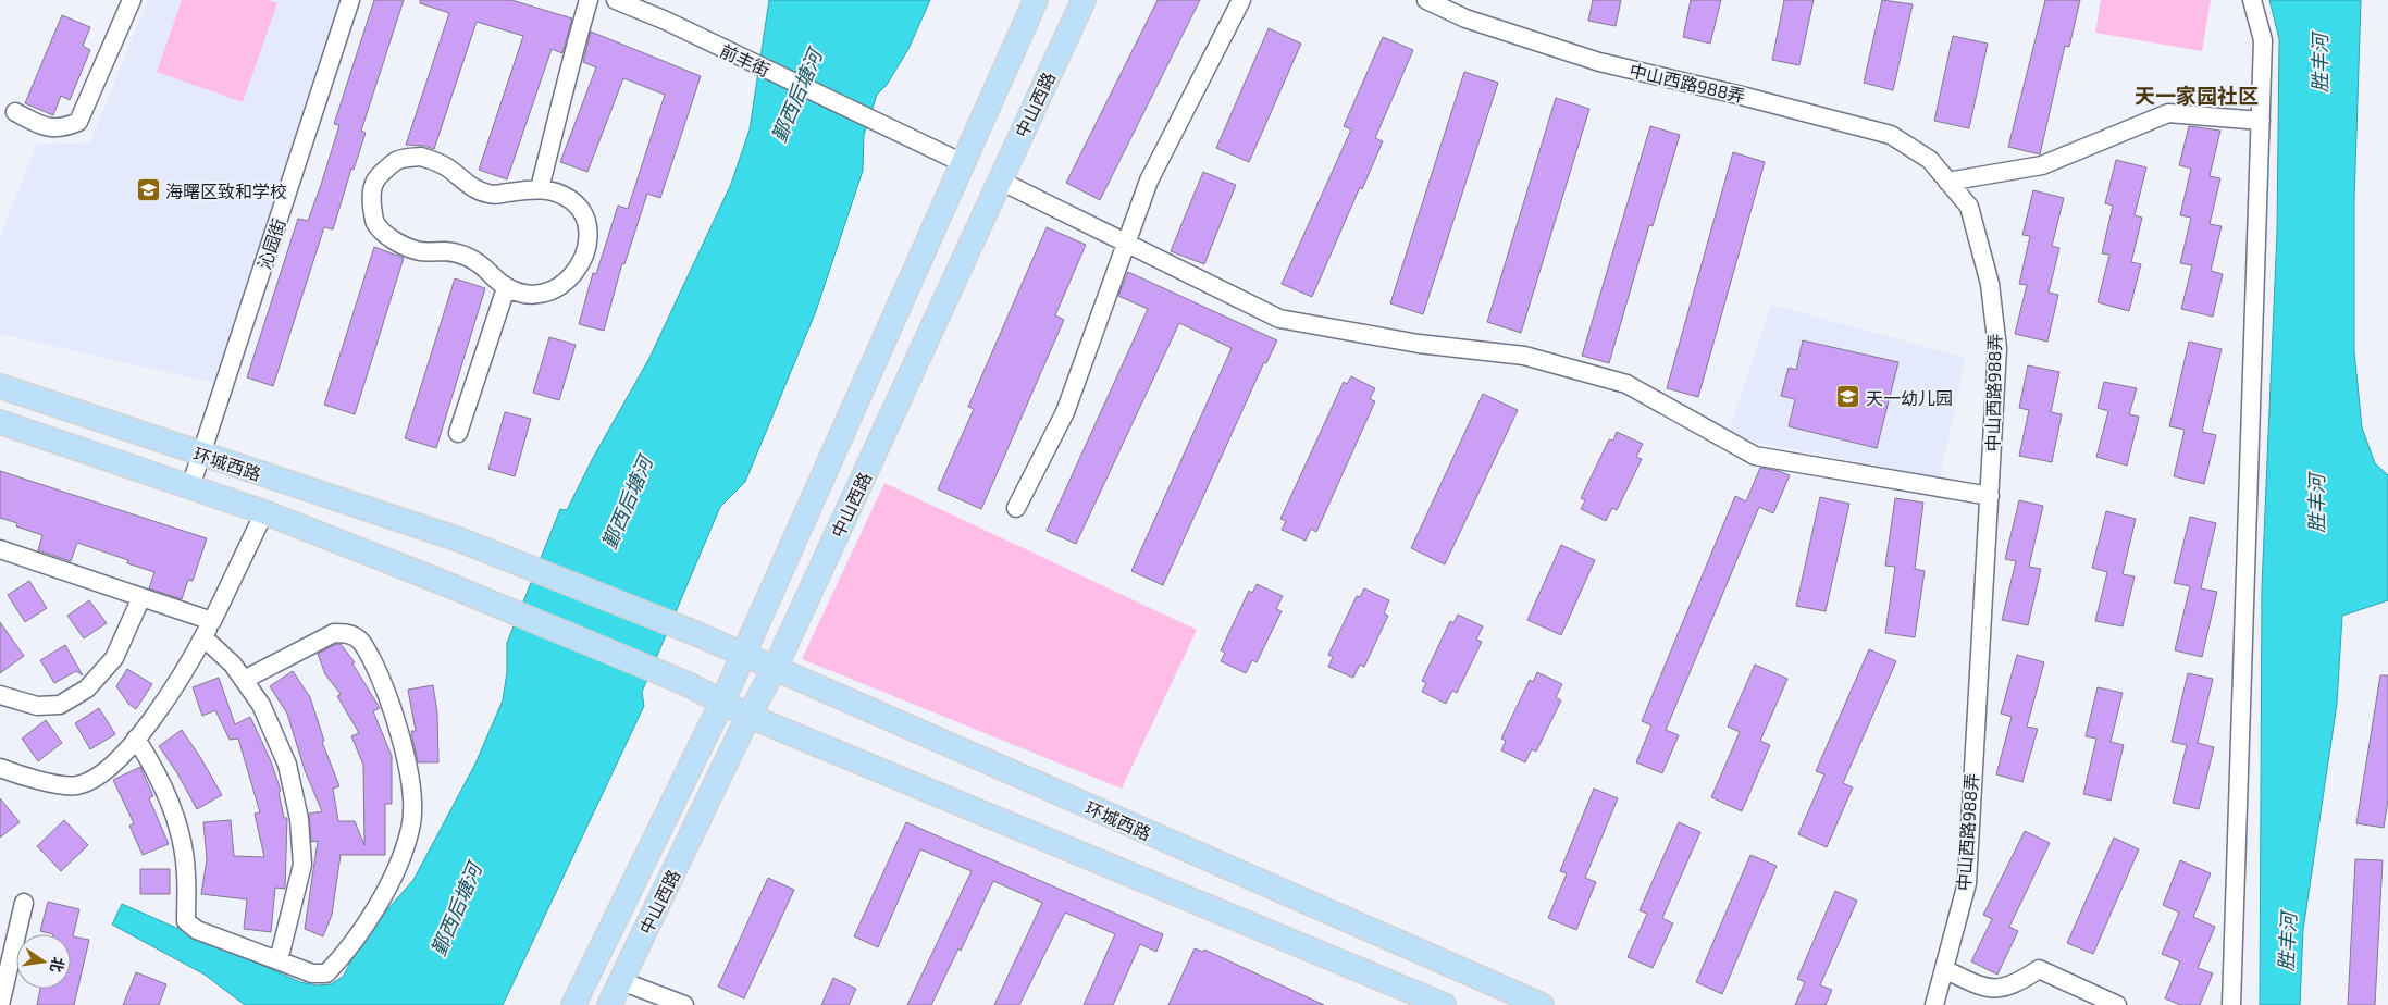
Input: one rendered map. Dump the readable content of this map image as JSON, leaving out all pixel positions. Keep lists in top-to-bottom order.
{
  "streets": {
    "main road": ["中山西路", "环城西路"],
    "street": ["前丰街", "中山西路988弄", "沁园街"]
  },
  "crossings": [
    ["前丰街", "中山西路"],
    ["中山西路", "环城西路"],
    ["沁园街", "环城西路"]
  ],
  "districts": ["天一家园社区"],
  "water": ["胜丰河", "鄞西后塘河"],
  "places": {
    "school or university": ["海曙区致和学校", "天一幼儿园"]
  },
  "north": "right"
}
